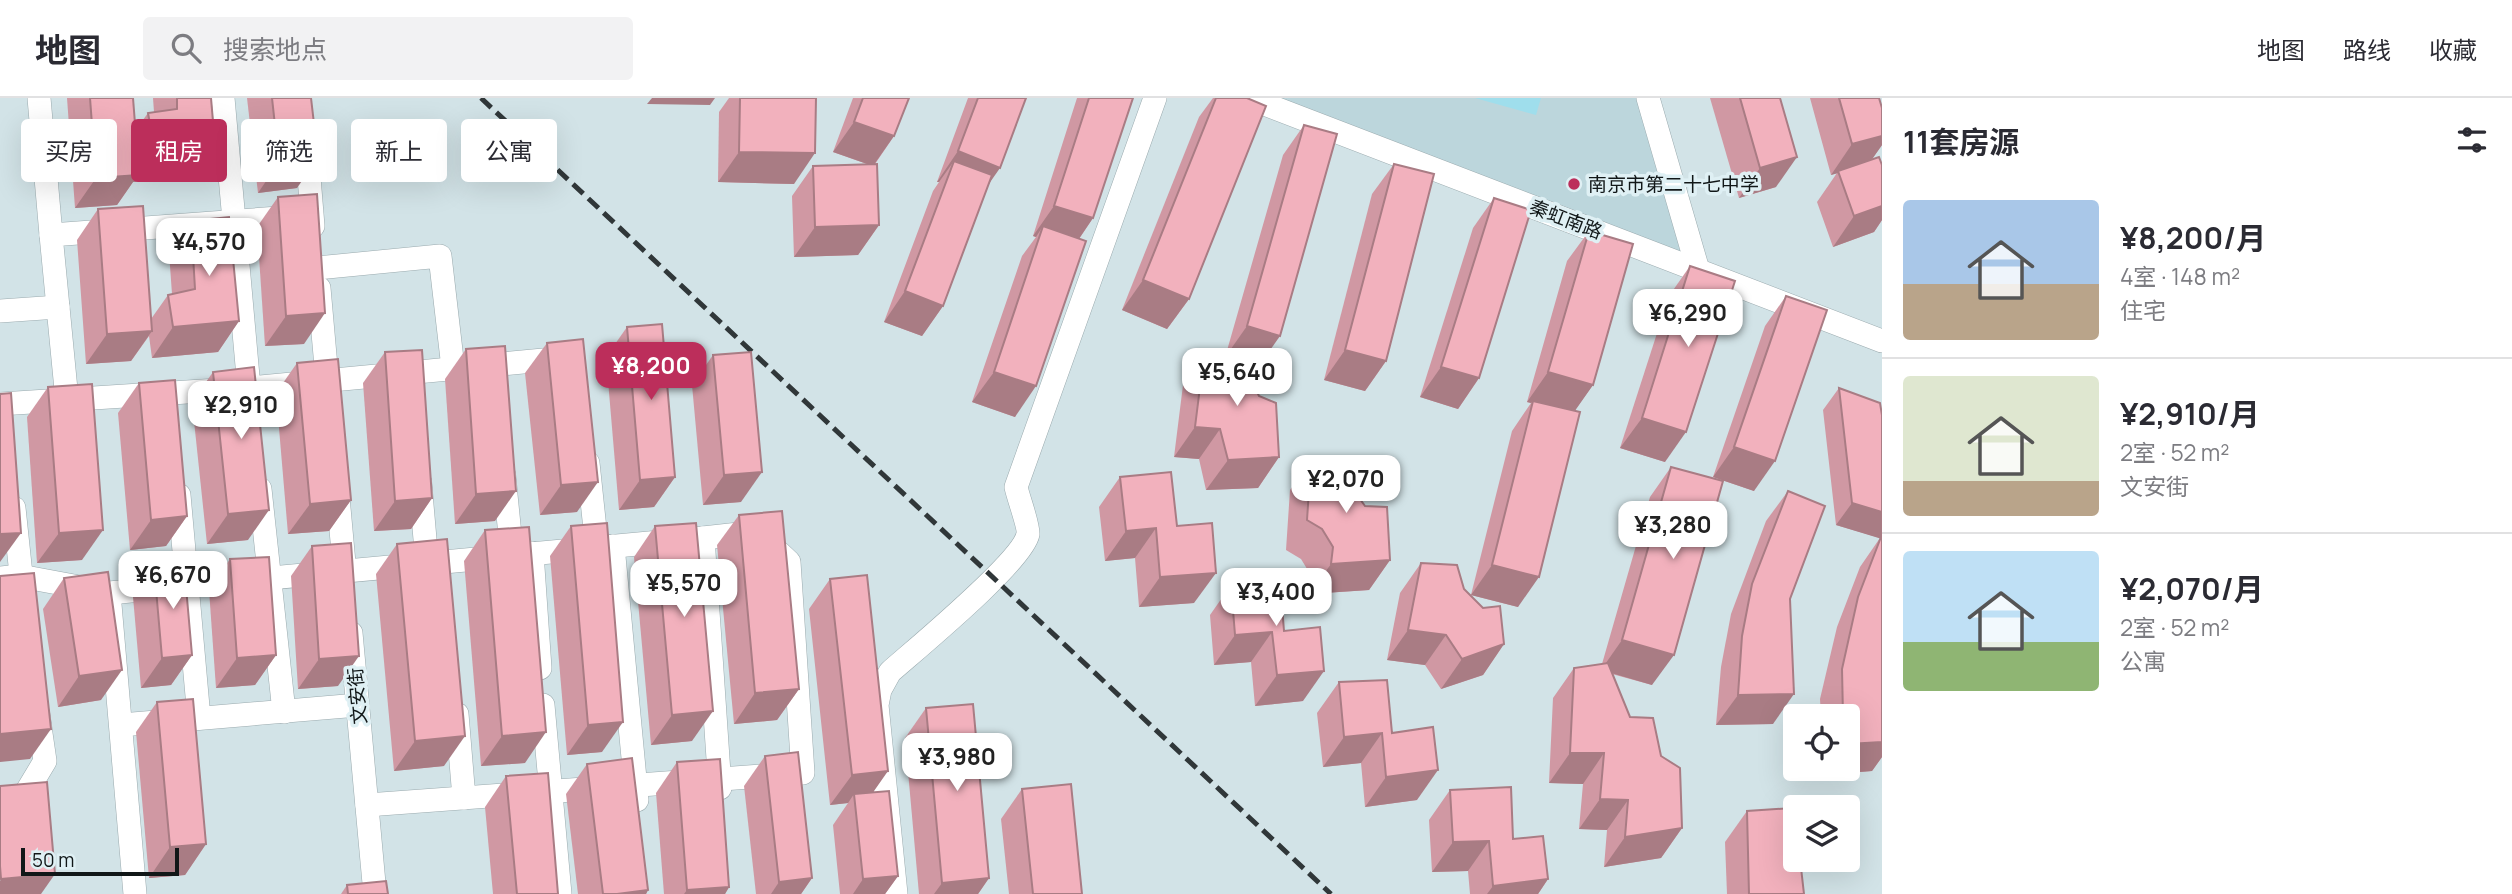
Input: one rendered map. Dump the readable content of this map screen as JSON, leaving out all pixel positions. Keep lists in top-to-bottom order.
{
  "streets": {
    "street": ["秦虹南路", "文安街"]
  },
  "places": ["南京市第二十七中学"],
  "scale_bar": "50 m",
  "page": {
    "header": "地图",
    "search": "搜索地点",
    "nav": ["地图", "路线", "收藏"],
    "heading": "11套房源",
    "chip": [
      "买房",
      "租房",
      "筛选",
      "新上",
      "公寓"
    ],
    "list": [
      {
        "name": "¥8,200/月",
        "note": "4室 · 148 m² · 住宅"
      },
      {
        "name": "¥2,910/月",
        "note": "2室 · 52 m² · 文安街"
      },
      {
        "name": "¥2,070/月",
        "note": "2室 · 52 m² · 公寓"
      }
    ],
    "price": [
      "¥4,570",
      "¥6,290",
      "¥8,200",
      "¥5,640",
      "¥2,910",
      "¥2,070",
      "¥3,280",
      "¥6,670",
      "¥5,570",
      "¥3,400",
      "¥3,980"
    ],
    "scale": "50 m"
  }
}
